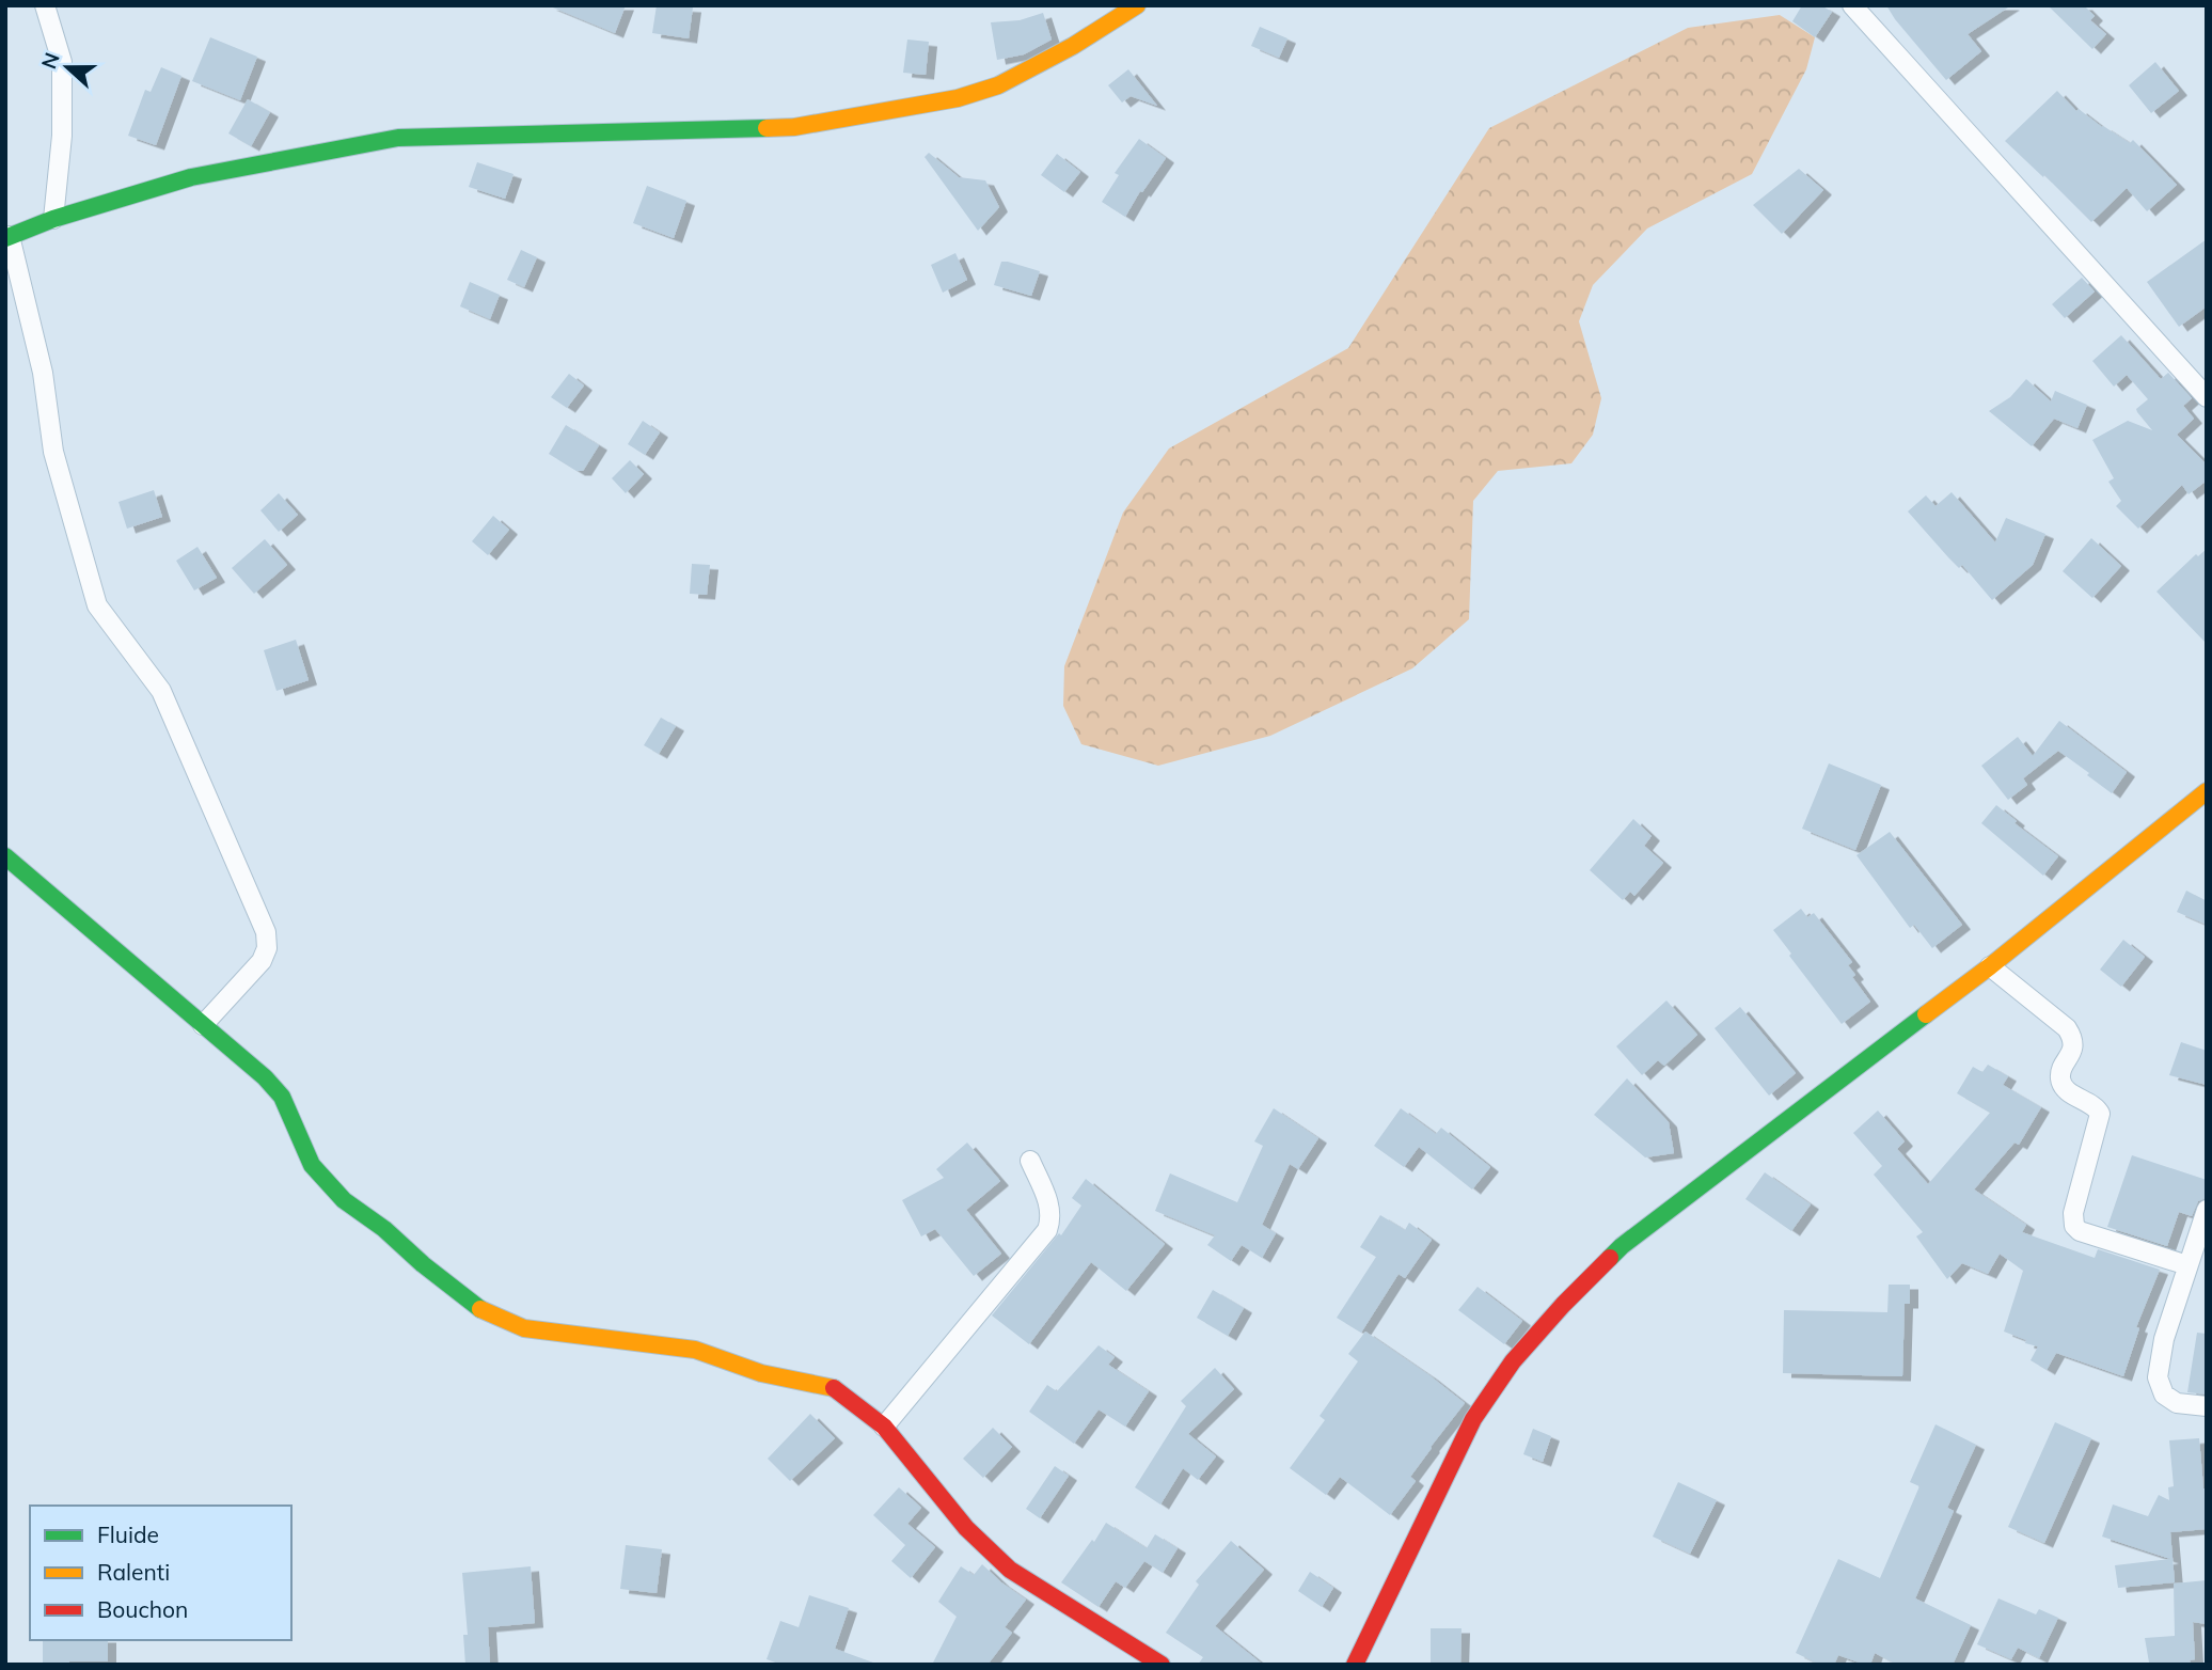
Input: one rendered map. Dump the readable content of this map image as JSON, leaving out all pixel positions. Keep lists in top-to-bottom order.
{
  "legend": ["Fluide", "Ralenti", "Bouchon"],
  "north": "left"
}
